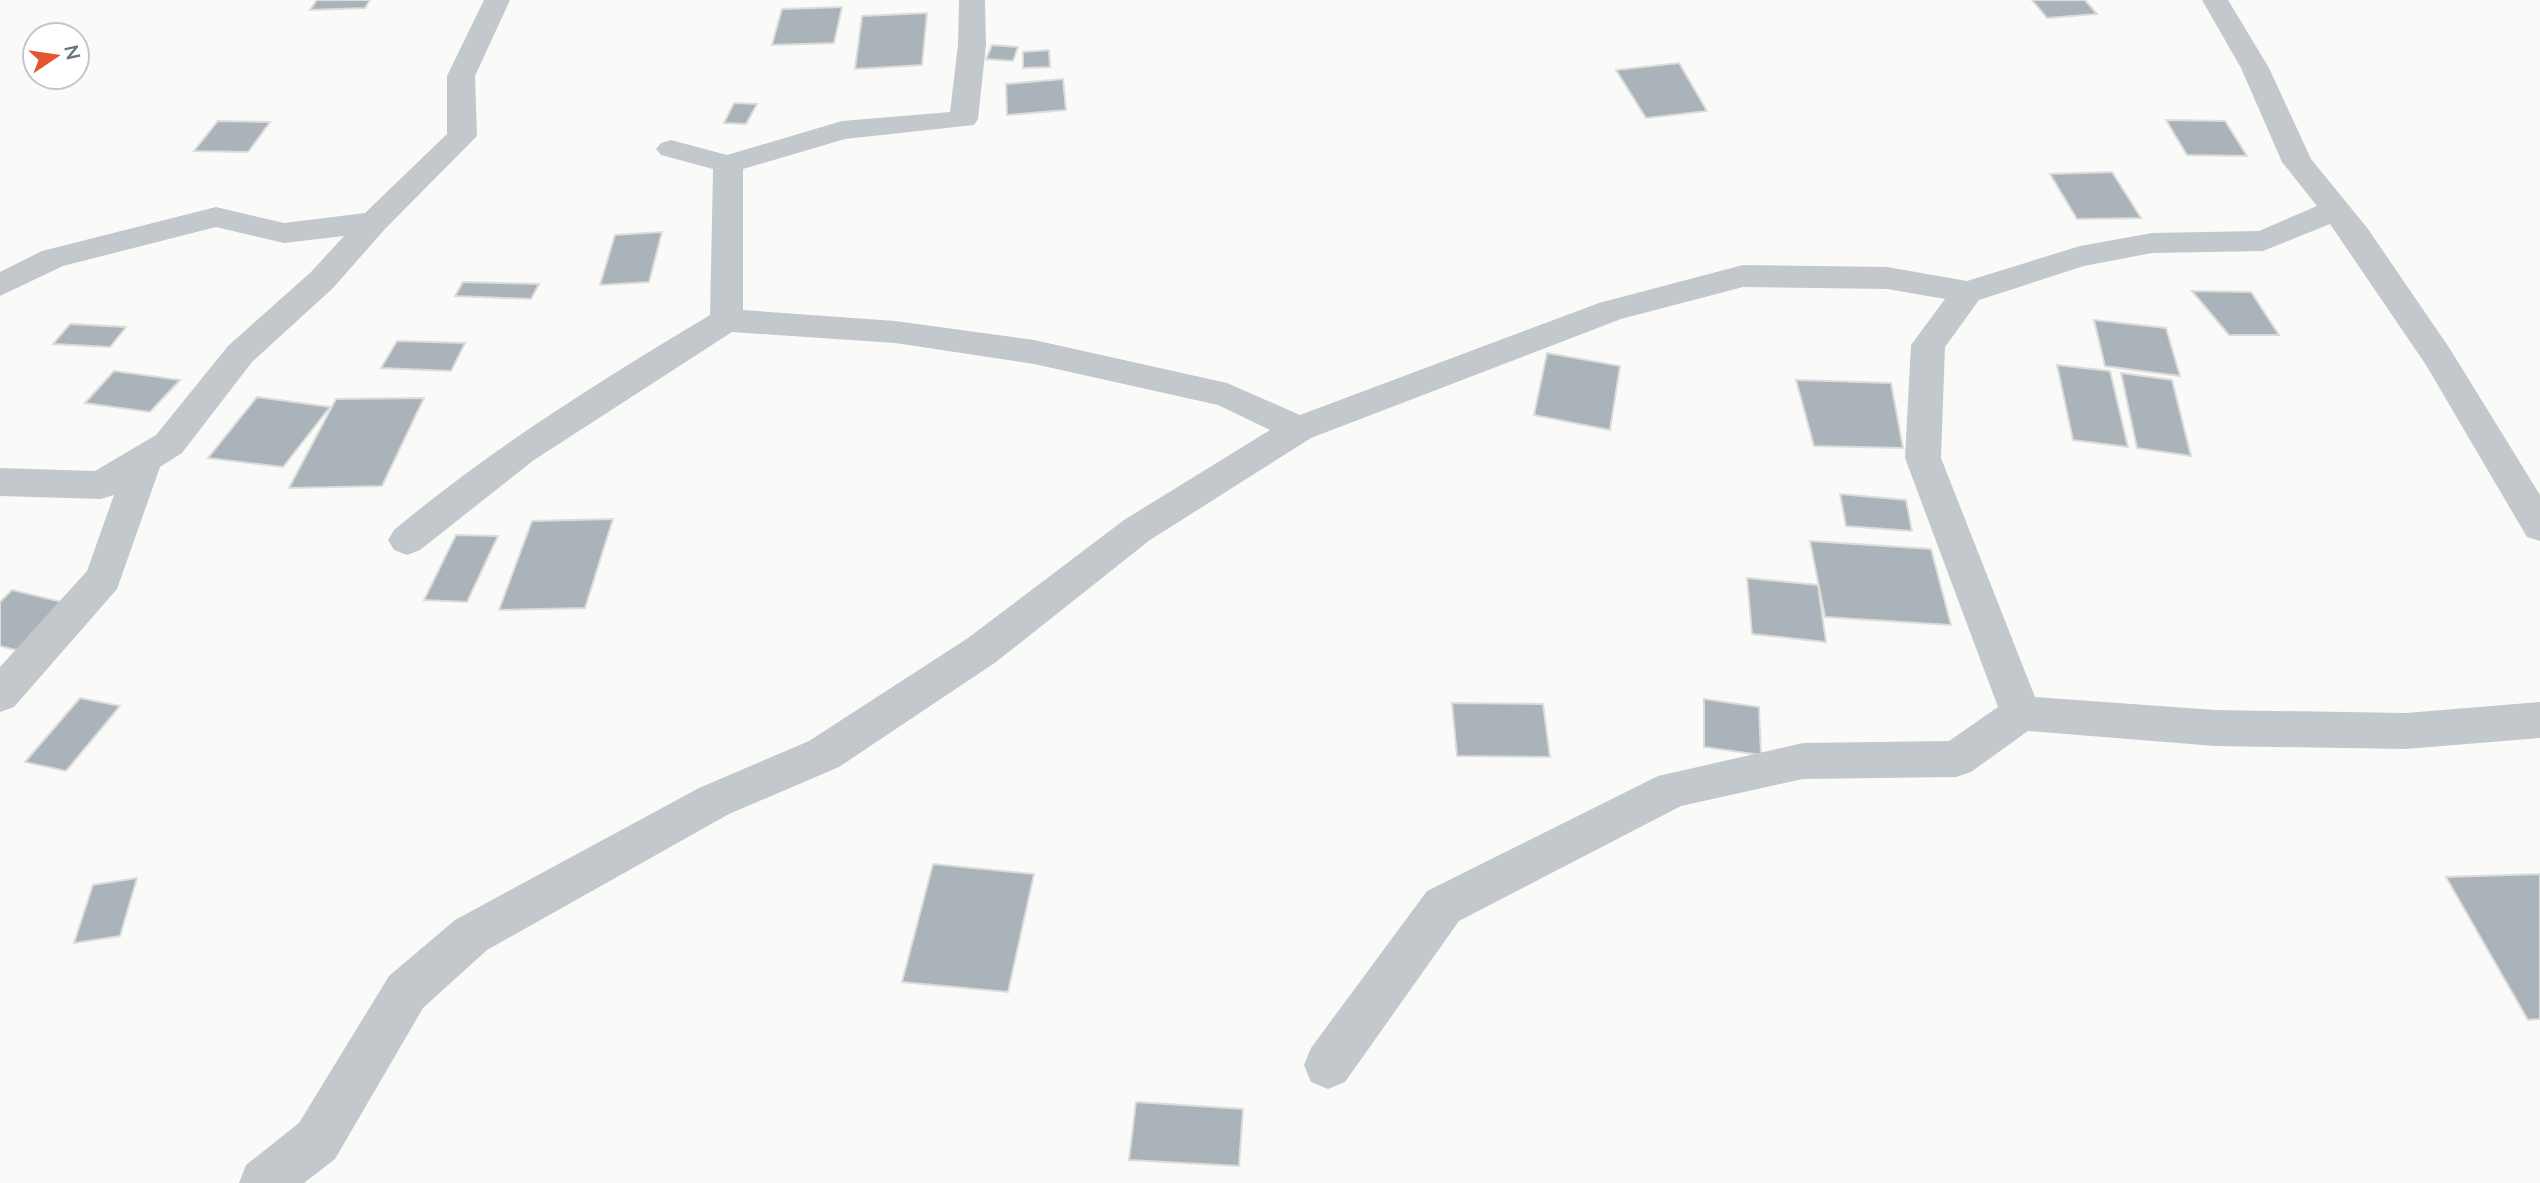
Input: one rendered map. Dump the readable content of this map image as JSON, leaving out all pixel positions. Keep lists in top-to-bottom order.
{
  "north": "right"
}
